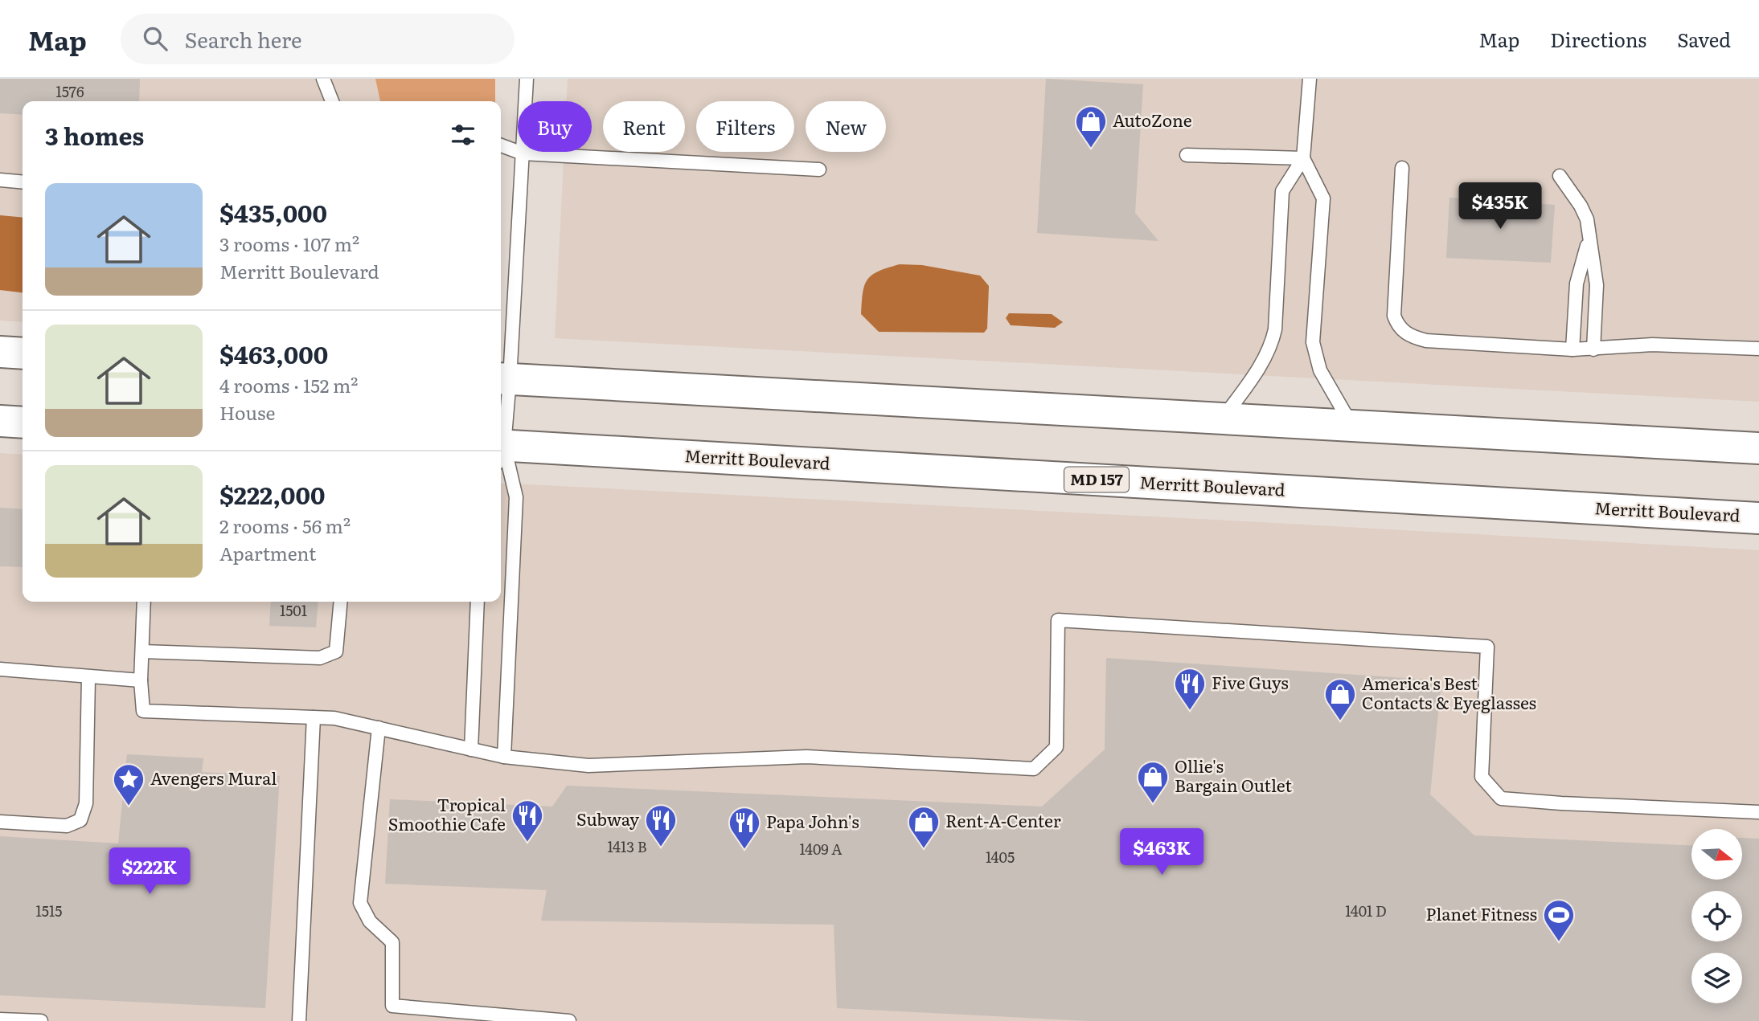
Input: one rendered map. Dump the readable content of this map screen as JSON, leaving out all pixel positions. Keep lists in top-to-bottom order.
{
  "streets": {
    "main road": ["Merritt Boulevard", "MD 157"]
  },
  "places": {
    "shop": [
      "AutoZone",
      "America's Best Contacts & Eyeglasses",
      "Ollie's Bargain Outlet",
      "Rent-A-Center"
    ],
    "restaurant": [
      "Five Guys",
      "Tropical Smoothie Cafe",
      "Subway",
      "Papa John's"
    ],
    "place": ["Avengers Mural"],
    "sports": ["Planet Fitness"]
  },
  "house_numbers": [
    "1576",
    "1501",
    "1413 B",
    "1409 A",
    "1405",
    "1515",
    "1401 D"
  ],
  "north": "right",
  "page": {
    "header": "Map",
    "search": "Search here",
    "nav": ["Map", "Directions", "Saved"],
    "chip": [
      "Buy",
      "Rent",
      "Filters",
      "New"
    ],
    "heading": "3 homes",
    "list": [
      {
        "name": "$435,000",
        "note": "3 rooms · 107 m² · Merritt Boulevard"
      },
      {
        "name": "$463,000",
        "note": "4 rooms · 152 m² · House"
      },
      {
        "name": "$222,000",
        "note": "2 rooms · 56 m² · Apartment"
      }
    ],
    "price": ["$435K", "$463K", "$222K"]
  }
}
